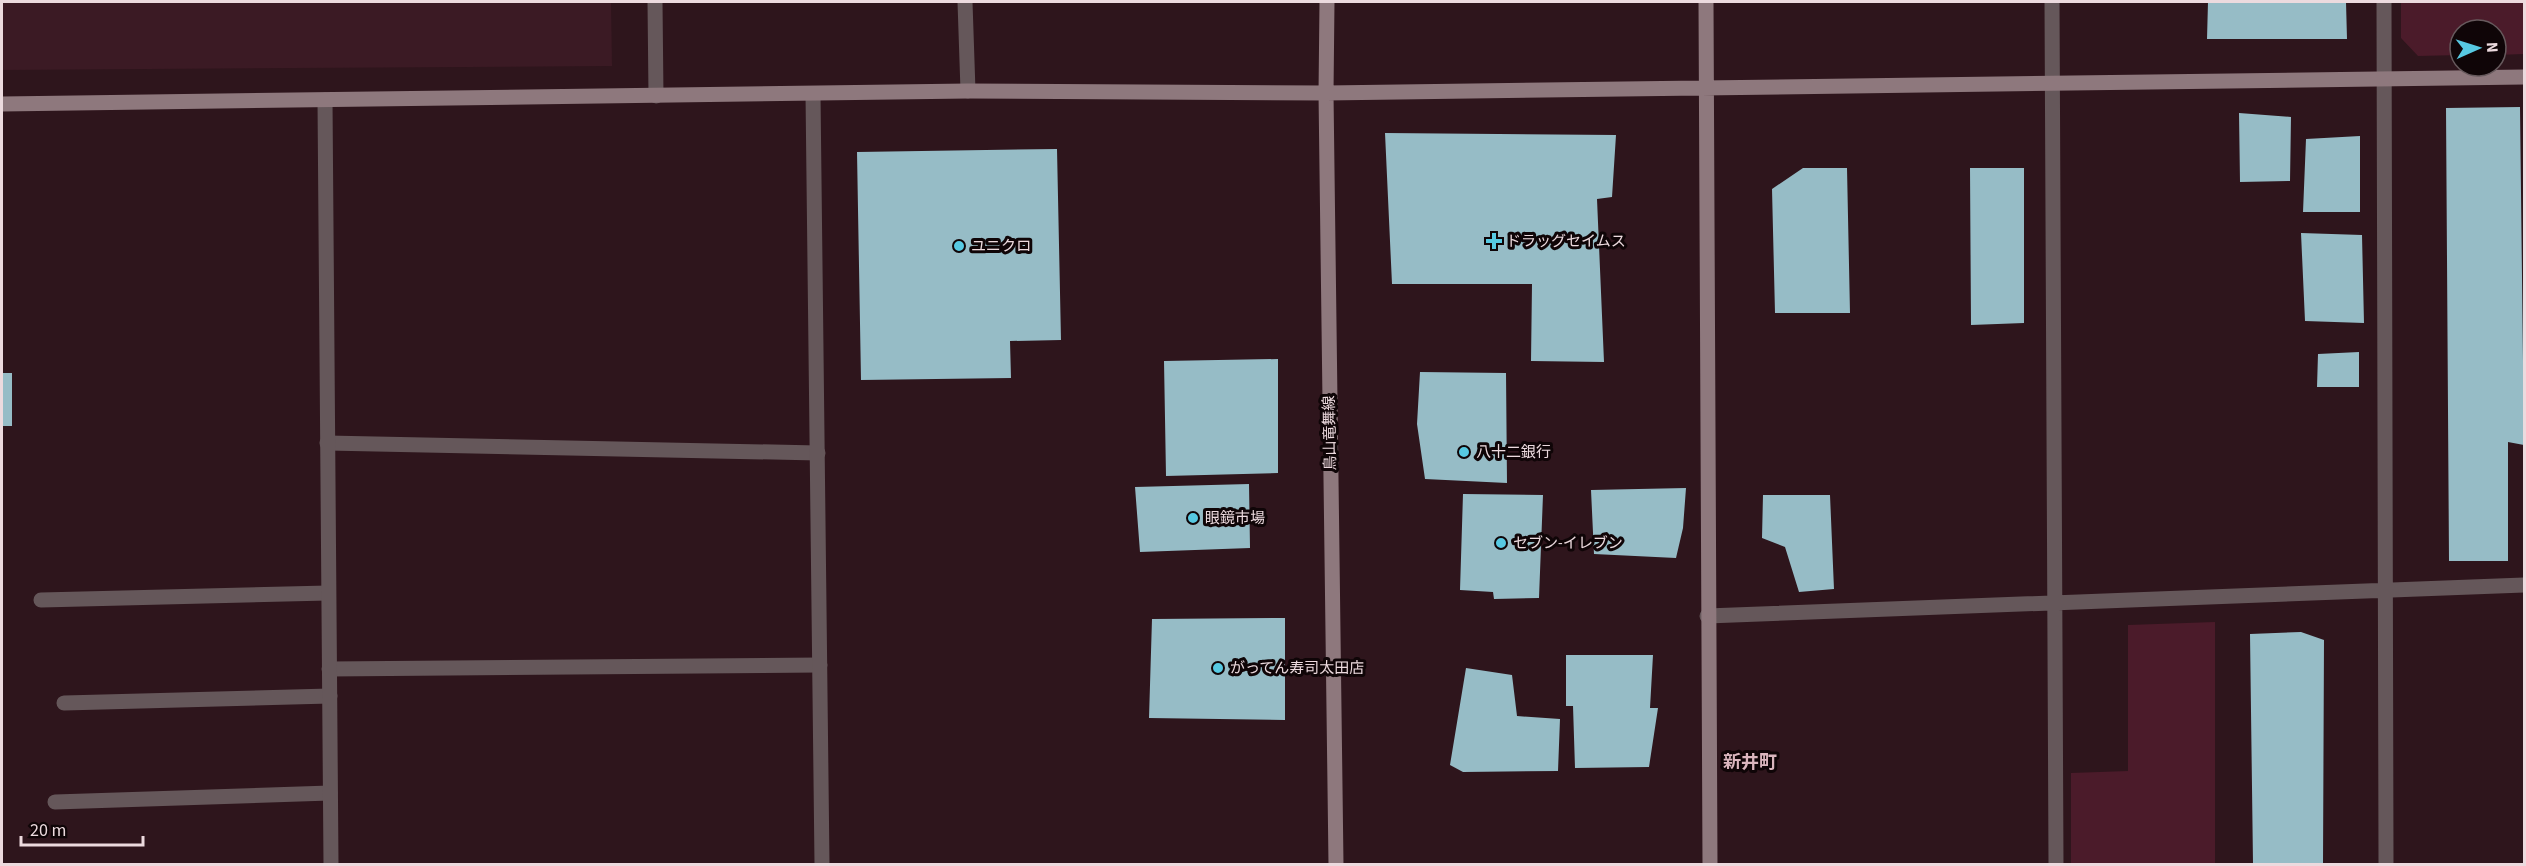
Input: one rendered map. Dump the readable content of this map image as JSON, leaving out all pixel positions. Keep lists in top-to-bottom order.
{
  "streets": {
    "street": ["鳥山竜舞線"]
  },
  "districts": ["新井町"],
  "places": {
    "health": ["ドラッグセイムス"],
    "other": [
      "ユニクロ",
      "八十二銀行",
      "眼鏡市場",
      "セブン-イレブン",
      "がってん寿司太田店"
    ]
  },
  "scale_bar": "20 m",
  "north": "right"
}
